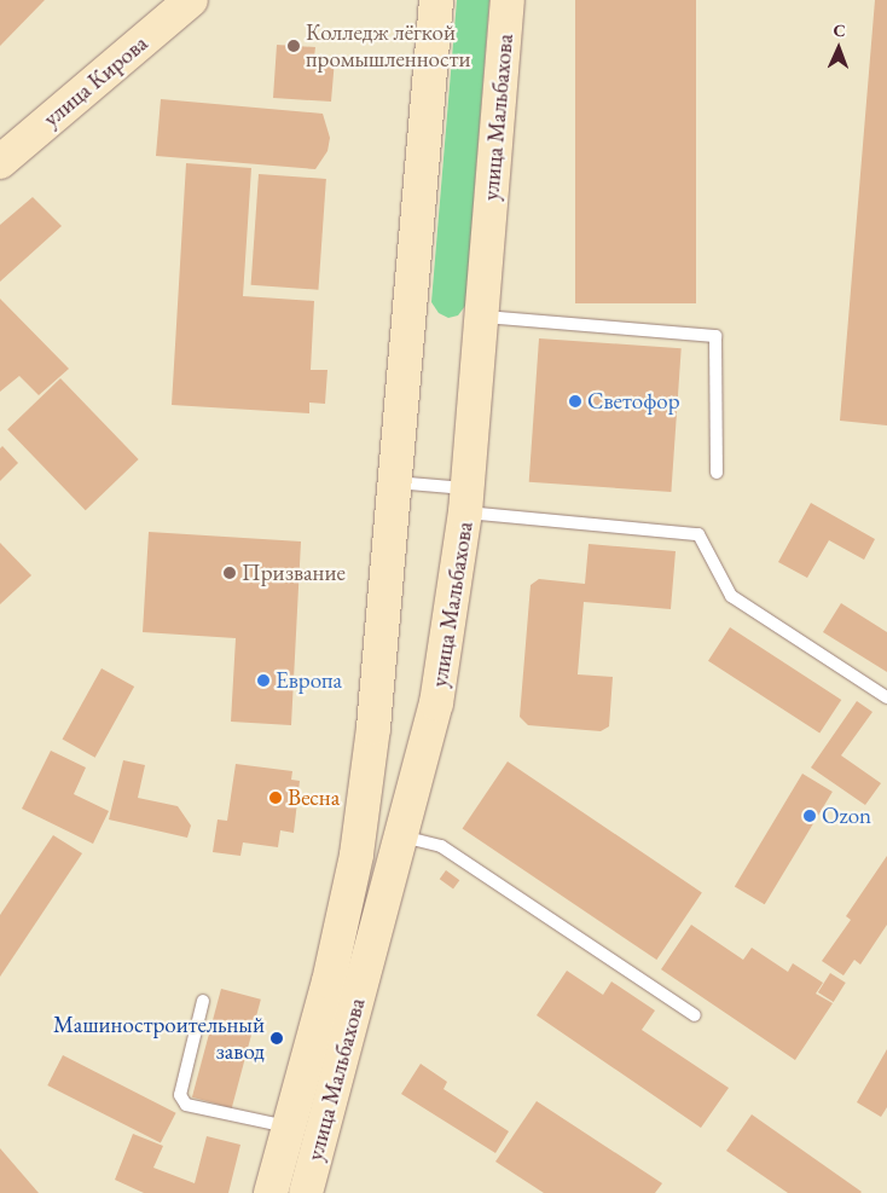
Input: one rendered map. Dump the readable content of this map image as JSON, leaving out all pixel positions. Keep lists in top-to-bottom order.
{
  "streets": {
    "main road": ["улица Кирова", "улица Мальбахова"]
  },
  "places": [
    "Колледж лёгкой промышленности",
    "Светофор",
    "Призвание",
    "Европа",
    "Весна",
    "Ozon",
    "Машиностроительный завод"
  ],
  "north": "top"
}
